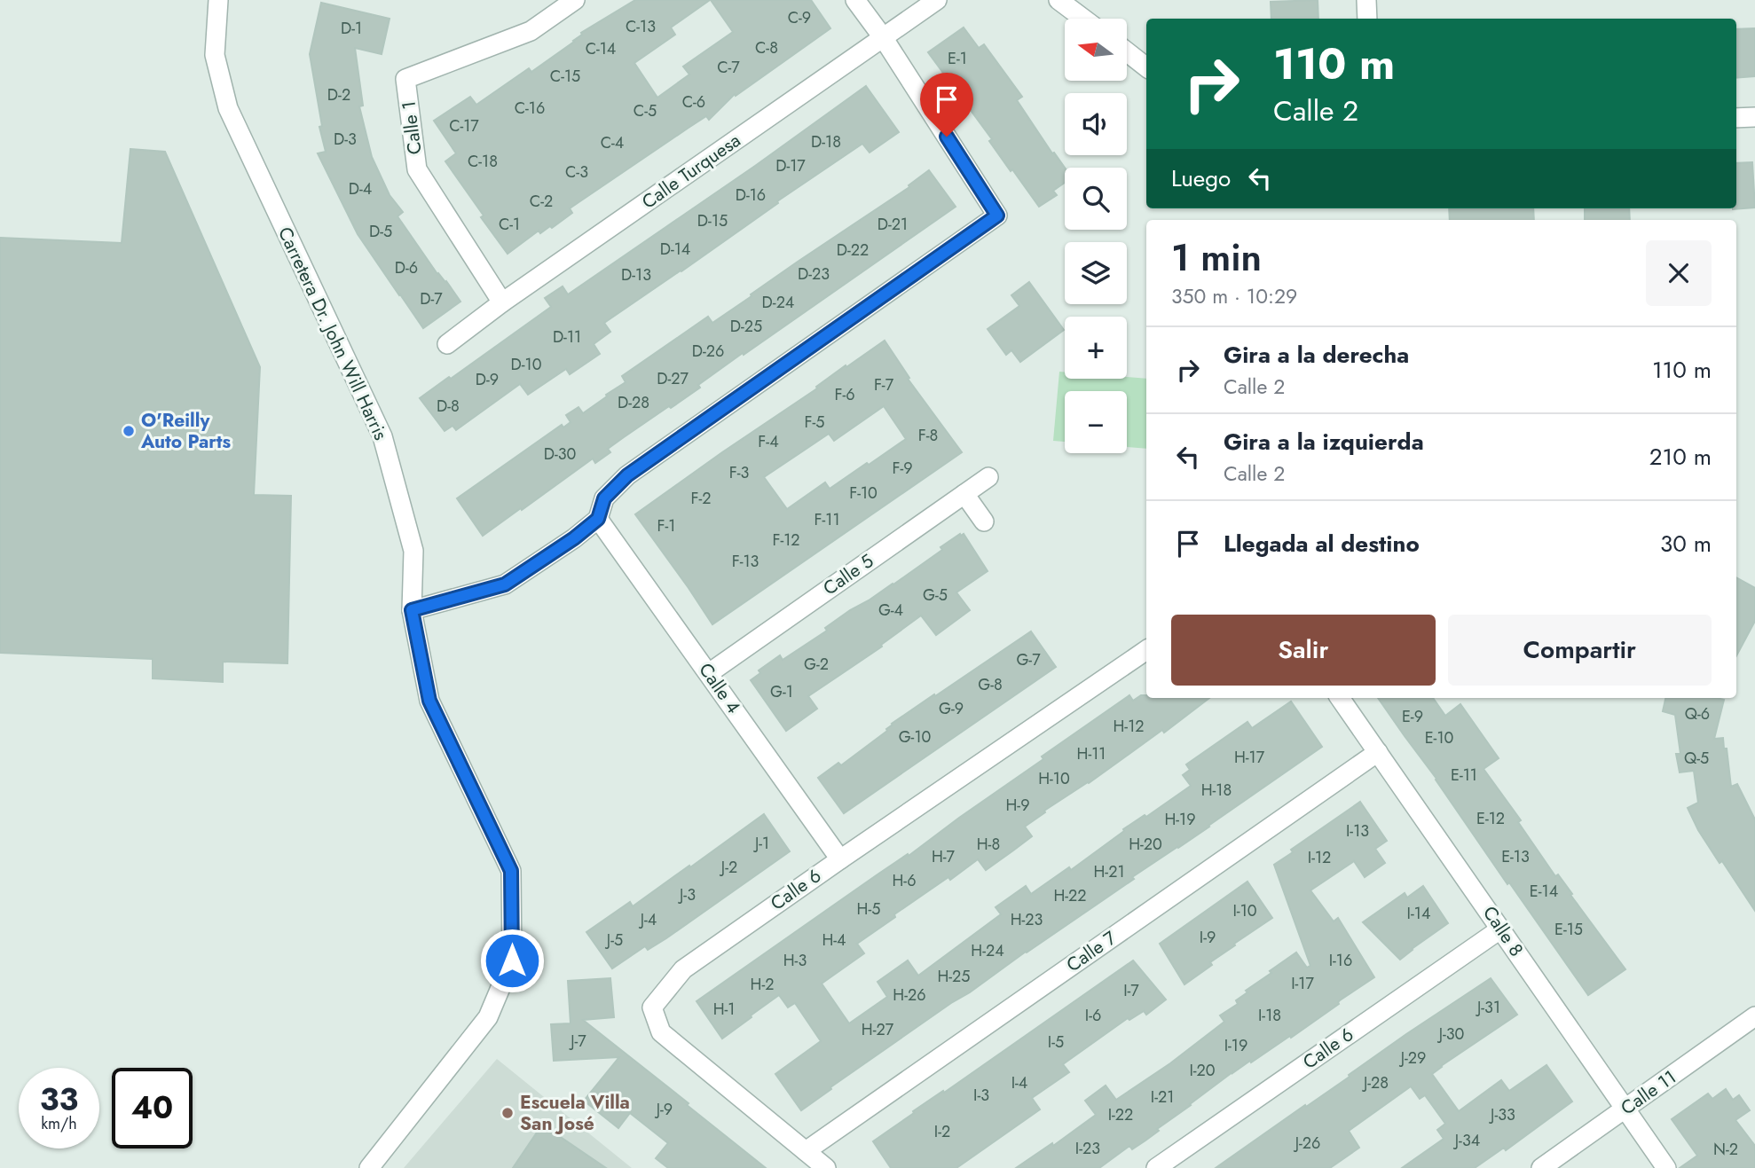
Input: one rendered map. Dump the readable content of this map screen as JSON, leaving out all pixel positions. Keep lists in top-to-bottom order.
{
  "streets": {
    "street": [
      "Calle 1",
      "Calle Turquesa",
      "Carretera Dr. John Will Harris",
      "Calle 5",
      "Calle 4",
      "Calle 6",
      "Calle 8",
      "Calle 7",
      "Calle 11"
    ]
  },
  "crossings": [
    ["Calle 1", "Calle Turquesa"],
    ["Calle 5", "Calle 4"],
    ["Calle 4", "Calle 6"],
    ["Calle 6", "Calle 8"],
    ["Calle 6", "Calle 7"],
    ["Calle 8", "Calle 7"],
    ["Calle 8", "Calle 11"]
  ],
  "places": ["O'Reilly Auto Parts", "Escuela Villa San José"],
  "house_numbers": [
    "C-9",
    "C-13",
    "D-1",
    "C-8",
    "C-14",
    "E-1",
    "C-7",
    "C-15",
    "D-2",
    "C-6",
    "C-16",
    "C-5",
    "C-17",
    "D-3",
    "D-18",
    "C-4",
    "C-18",
    "D-17",
    "C-3",
    "D-4",
    "D-16",
    "C-2",
    "D-15",
    "C-1",
    "D-21",
    "D-5",
    "D-14",
    "D-22",
    "D-6",
    "D-23",
    "D-13",
    "D-7",
    "D-24",
    "D-25",
    "D-11",
    "D-26",
    "D-10",
    "D-27",
    "D-9",
    "F-7",
    "F-6",
    "D-28",
    "D-8",
    "F-5",
    "F-8",
    "F-4",
    "D-30",
    "F-9",
    "F-3",
    "F-10",
    "F-2",
    "F-11",
    "F-1",
    "F-12",
    "F-13",
    "G-5",
    "G-4",
    "G-7",
    "G-2",
    "G-8",
    "G-1",
    "G-9",
    "Q-6",
    "E-9",
    "H-12",
    "G-10",
    "E-10",
    "H-11",
    "H-17",
    "Q-5",
    "E-11",
    "H-10",
    "H-18",
    "H-9",
    "E-12",
    "H-19",
    "I-13",
    "J-1",
    "H-8",
    "H-20",
    "H-7",
    "E-13",
    "I-12",
    "J-2",
    "H-21",
    "H-6",
    "E-14",
    "J-3",
    "H-22",
    "H-5",
    "I-10",
    "I-14",
    "J-4",
    "H-23",
    "E-15",
    "I-9",
    "J-5",
    "H-4",
    "H-24",
    "H-3",
    "I-16",
    "H-25",
    "I-17",
    "H-2",
    "I-7",
    "H-26",
    "J-31",
    "H-1",
    "I-6",
    "I-18",
    "H-27",
    "J-30",
    "J-7",
    "I-5",
    "I-19",
    "J-29",
    "I-20",
    "I-4",
    "J-28",
    "I-3",
    "I-21",
    "J-9",
    "I-22",
    "J-33",
    "I-2",
    "J-34",
    "J-26",
    "I-23",
    "N-2"
  ],
  "north": "left",
  "page": {
    "map_buttons": ["+", "−"],
    "turn": ["110 m", "Calle 2"],
    "then": "Luego",
    "heading": ["1 min", "350 m · 10:29"],
    "list": [
      {
        "name": "Gira a la derecha",
        "note": "Calle 2",
        "value": "110 m"
      },
      {
        "name": "Gira a la izquierda",
        "note": "Calle 2",
        "value": "210 m"
      },
      {
        "name": "Llegada al destino",
        "value": "30 m"
      }
    ],
    "buttons": ["Salir", "Compartir"],
    "speed": "33 km/h",
    "limit": "40"
  }
}
